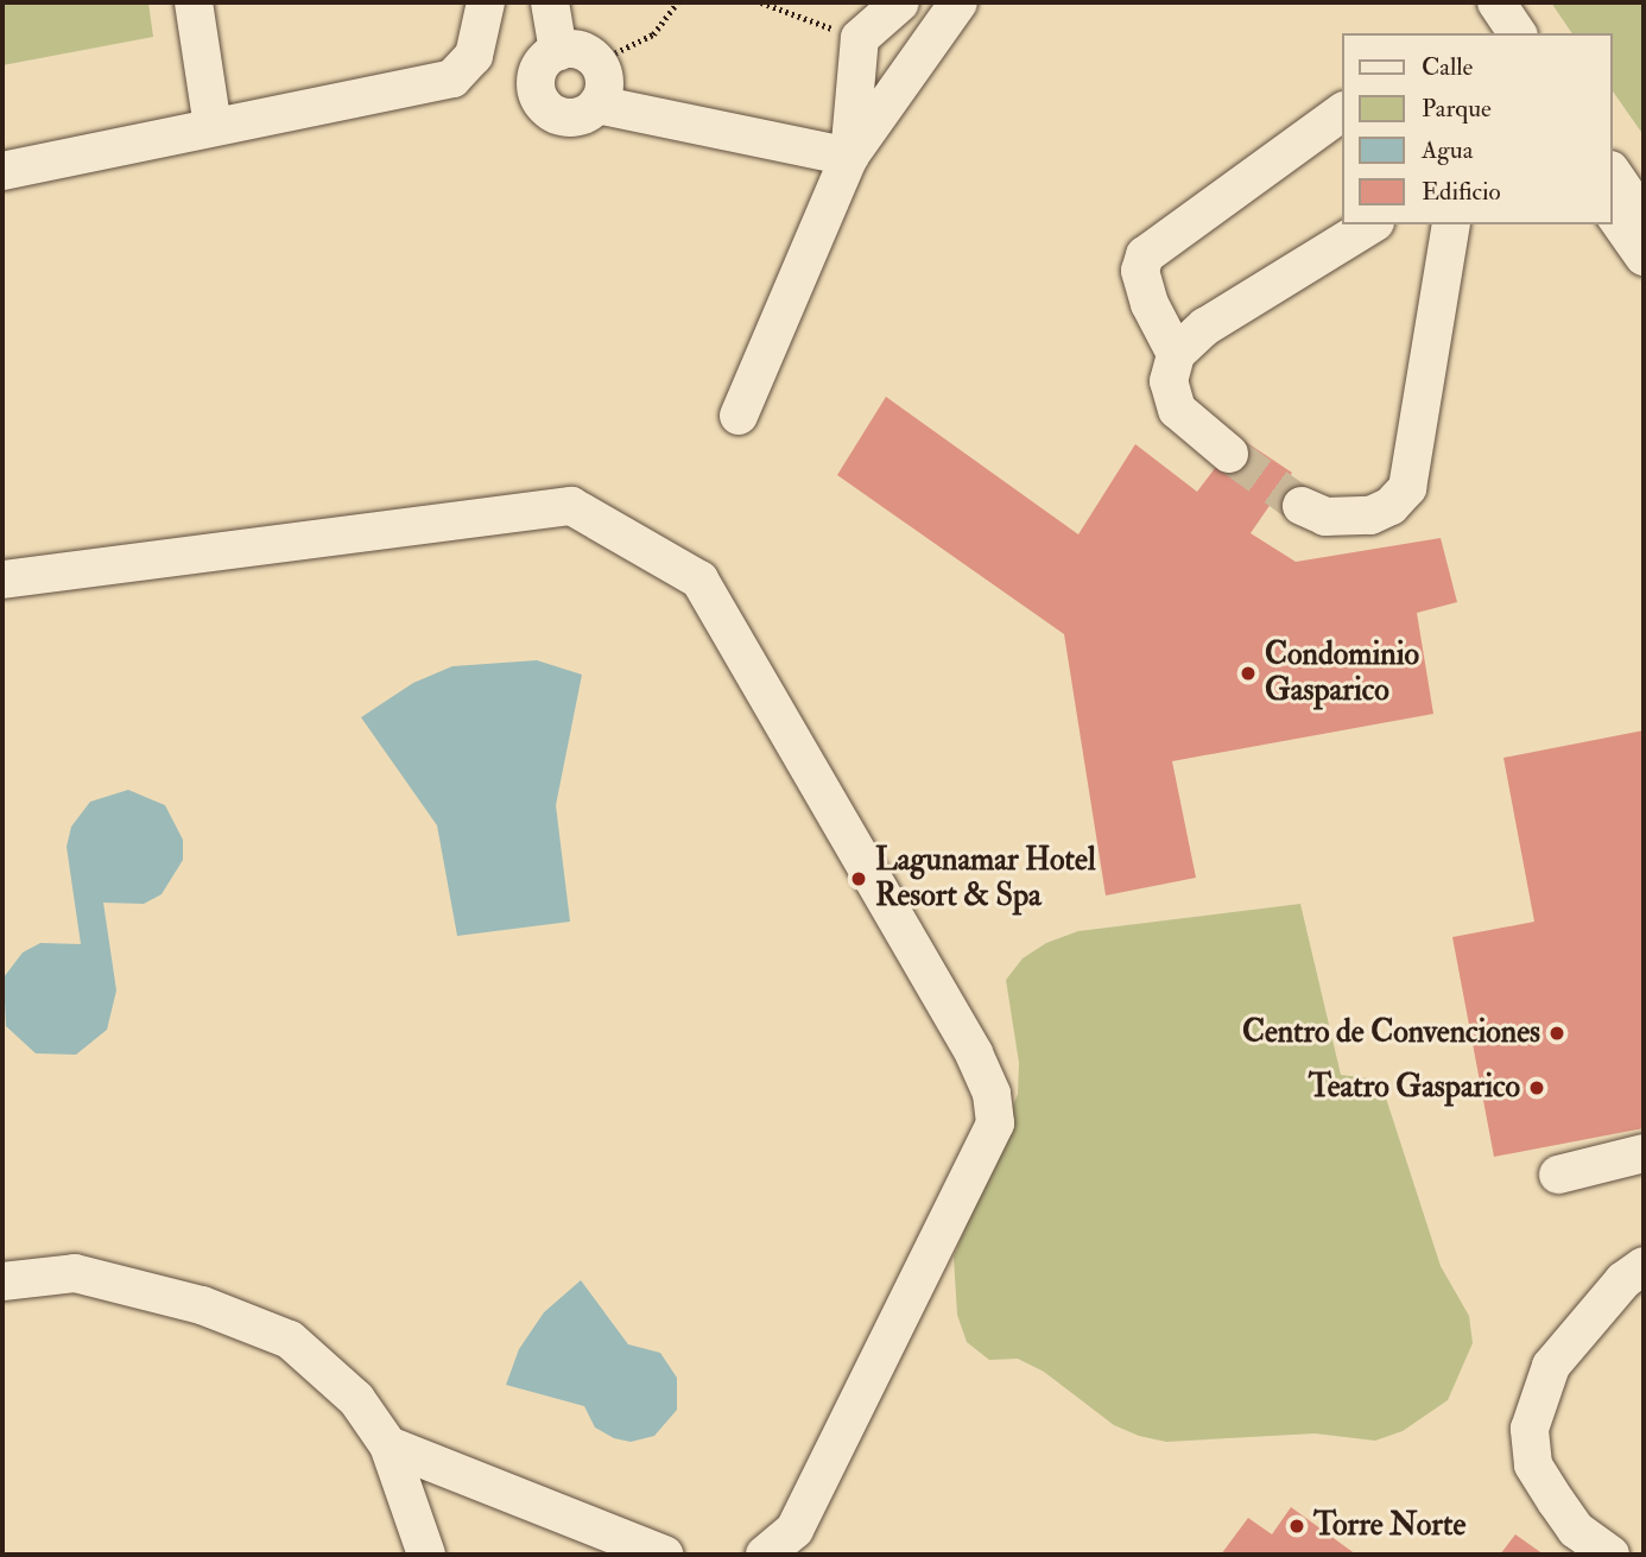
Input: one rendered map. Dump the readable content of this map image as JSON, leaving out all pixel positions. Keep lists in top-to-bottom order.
{
  "places": [
    "Condominio Gasparico",
    "Lagunamar Hotel Resort & Spa",
    "Centro de Convenciones",
    "Teatro Gasparico",
    "Torre Norte"
  ],
  "legend": [
    "Calle",
    "Parque",
    "Agua",
    "Edificio"
  ]
}
